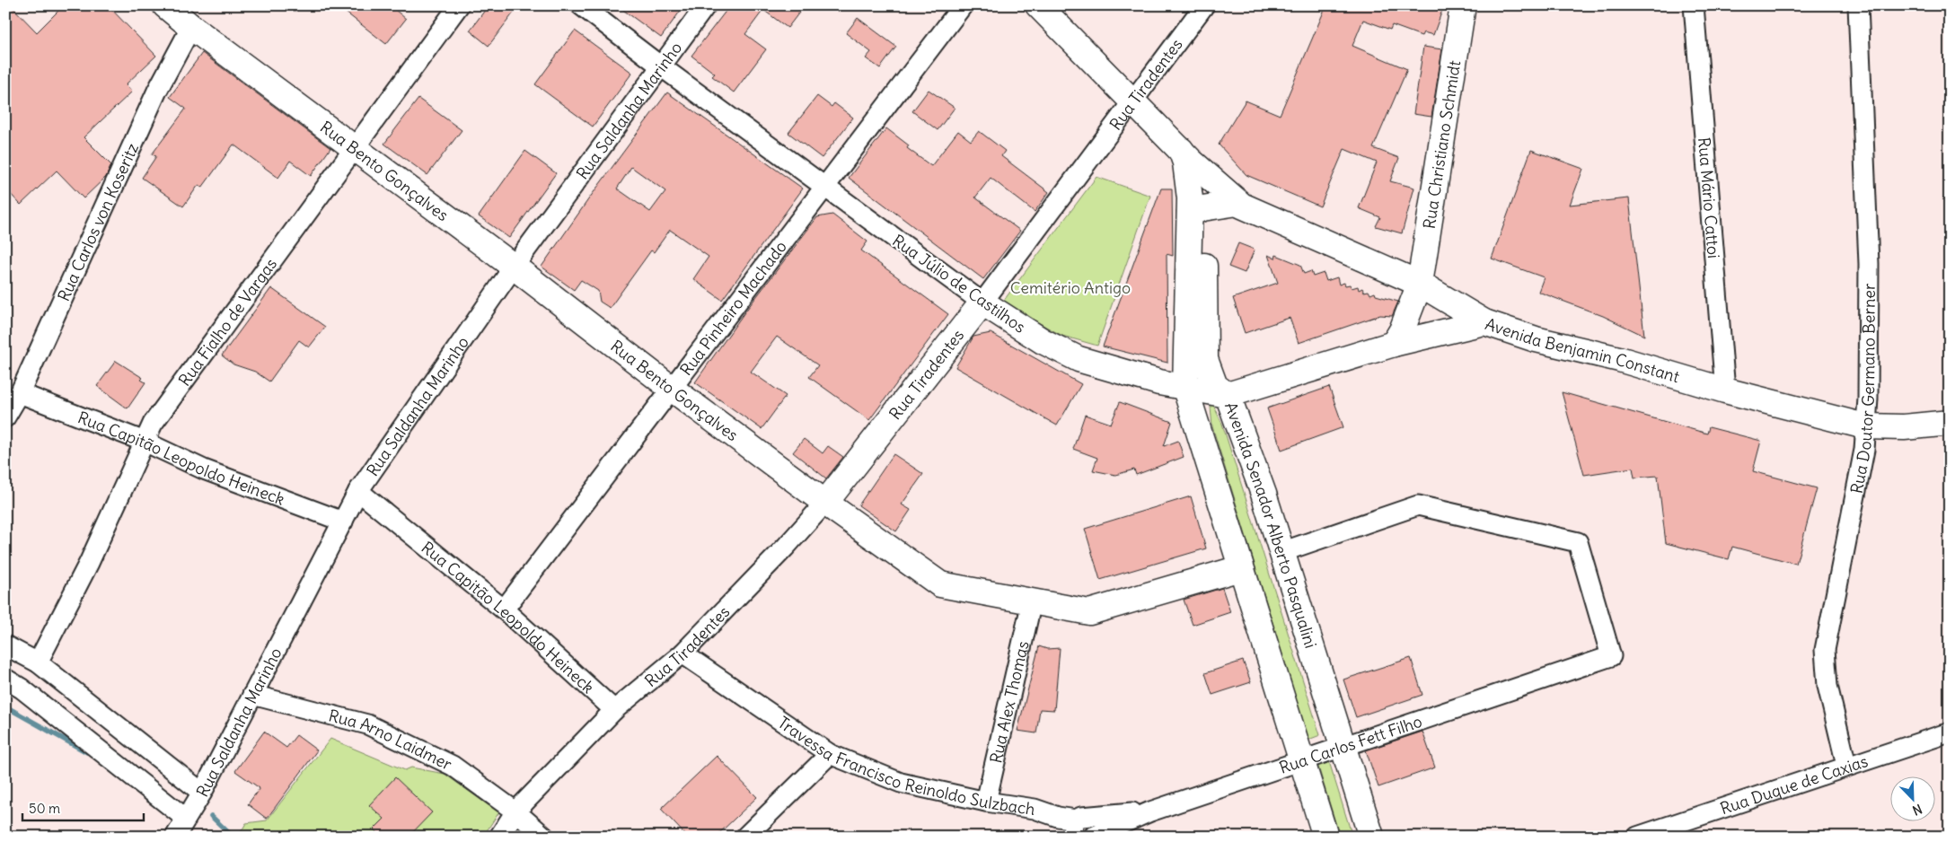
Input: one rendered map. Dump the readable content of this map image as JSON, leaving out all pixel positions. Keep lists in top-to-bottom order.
{
  "streets": {
    "main road": [
      "Rua Tiradentes",
      "Rua Christiano Schmidt",
      "Rua Bento Gonçalves",
      "Rua Júlio de Castilhos",
      "Avenida Benjamin Constant",
      "Avenida Senador Alberto Pasqualini"
    ],
    "street": [
      "Rua Saldanha Marinho",
      "Rua Mário Cattoi",
      "Rua Carlos von Koseritz",
      "Rua Pinheiro Machado",
      "Rua Fialho de Vargas",
      "Rua Doutor Germano Berner",
      "Rua Capitão Leopoldo Heineck",
      "Rua Alex Thomas",
      "Rua Arno Laidmer",
      "Rua Carlos Fett Filho",
      "Travessa Francisco Reinoldo Sulzbach",
      "Rua Duque de Caxias"
    ]
  },
  "crossings": [
    ["Rua Tiradentes", "Rua Bento Gonçalves"],
    ["Rua Tiradentes", "Rua Júlio de Castilhos"],
    ["Rua Tiradentes", "Avenida Benjamin Constant"],
    ["Rua Tiradentes", "Rua Capitão Leopoldo Heineck"],
    ["Rua Tiradentes", "Rua Arno Laidmer"],
    ["Rua Tiradentes", "Travessa Francisco Reinoldo Sulzbach"],
    ["Rua Saldanha Marinho", "Rua Bento Gonçalves"],
    ["Rua Saldanha Marinho", "Rua Júlio de Castilhos"],
    ["Rua Saldanha Marinho", "Rua Capitão Leopoldo Heineck"],
    ["Rua Saldanha Marinho", "Rua Arno Laidmer"],
    ["Rua Christiano Schmidt", "Avenida Benjamin Constant"],
    ["Rua Bento Gonçalves", "Rua Carlos von Koseritz"],
    ["Rua Bento Gonçalves", "Rua Pinheiro Machado"],
    ["Rua Bento Gonçalves", "Rua Fialho de Vargas"],
    ["Rua Bento Gonçalves", "Avenida Senador Alberto Pasqualini"],
    ["Rua Bento Gonçalves", "Rua Alex Thomas"],
    ["Rua Mário Cattoi", "Avenida Benjamin Constant"],
    ["Rua Carlos von Koseritz", "Rua Capitão Leopoldo Heineck"],
    ["Rua Júlio de Castilhos", "Rua Pinheiro Machado"],
    ["Rua Júlio de Castilhos", "Avenida Benjamin Constant"],
    ["Rua Júlio de Castilhos", "Avenida Senador Alberto Pasqualini"],
    ["Rua Pinheiro Machado", "Rua Capitão Leopoldo Heineck"],
    ["Rua Fialho de Vargas", "Rua Capitão Leopoldo Heineck"],
    ["Avenida Benjamin Constant", "Rua Doutor Germano Berner"],
    ["Avenida Benjamin Constant", "Avenida Senador Alberto Pasqualini"],
    ["Rua Doutor Germano Berner", "Rua Duque de Caxias"],
    ["Avenida Senador Alberto Pasqualini", "Rua Carlos Fett Filho"],
    ["Rua Alex Thomas", "Travessa Francisco Reinoldo Sulzbach"],
    ["Rua Carlos Fett Filho", "Travessa Francisco Reinoldo Sulzbach"]
  ],
  "parks": ["Cemitério Antigo"],
  "scale_bar": "50 m",
  "north": "bottom right"
}
